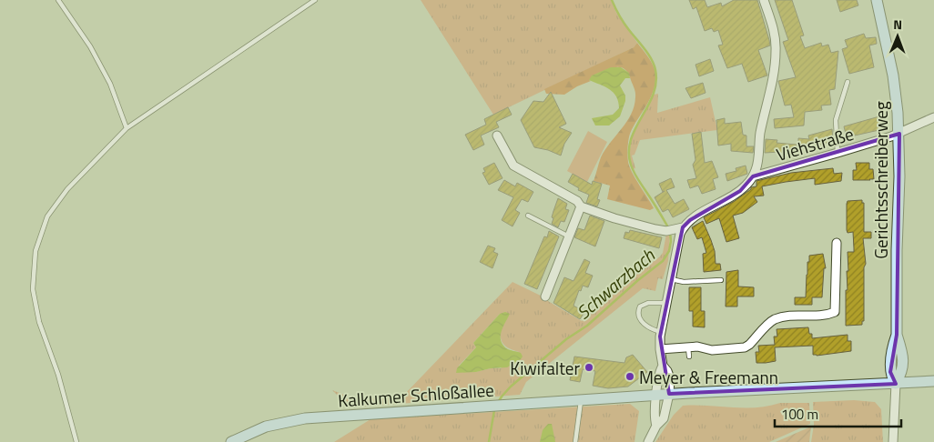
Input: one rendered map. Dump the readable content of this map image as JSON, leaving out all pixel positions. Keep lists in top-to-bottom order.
{
  "streets": {
    "main road": ["Gerichtsschreiberweg", "Kalkumer Schloßallee"],
    "street": ["Viehstraße"]
  },
  "crossings": [
    ["Viehstraße", "Gerichtsschreiberweg"],
    ["Gerichtsschreiberweg", "Kalkumer Schloßallee"]
  ],
  "water": ["Schwarzbach"],
  "places": ["Kiwifalter", "Meyer & Freemann"],
  "scale_bar": "100 m",
  "north": "top"
}
